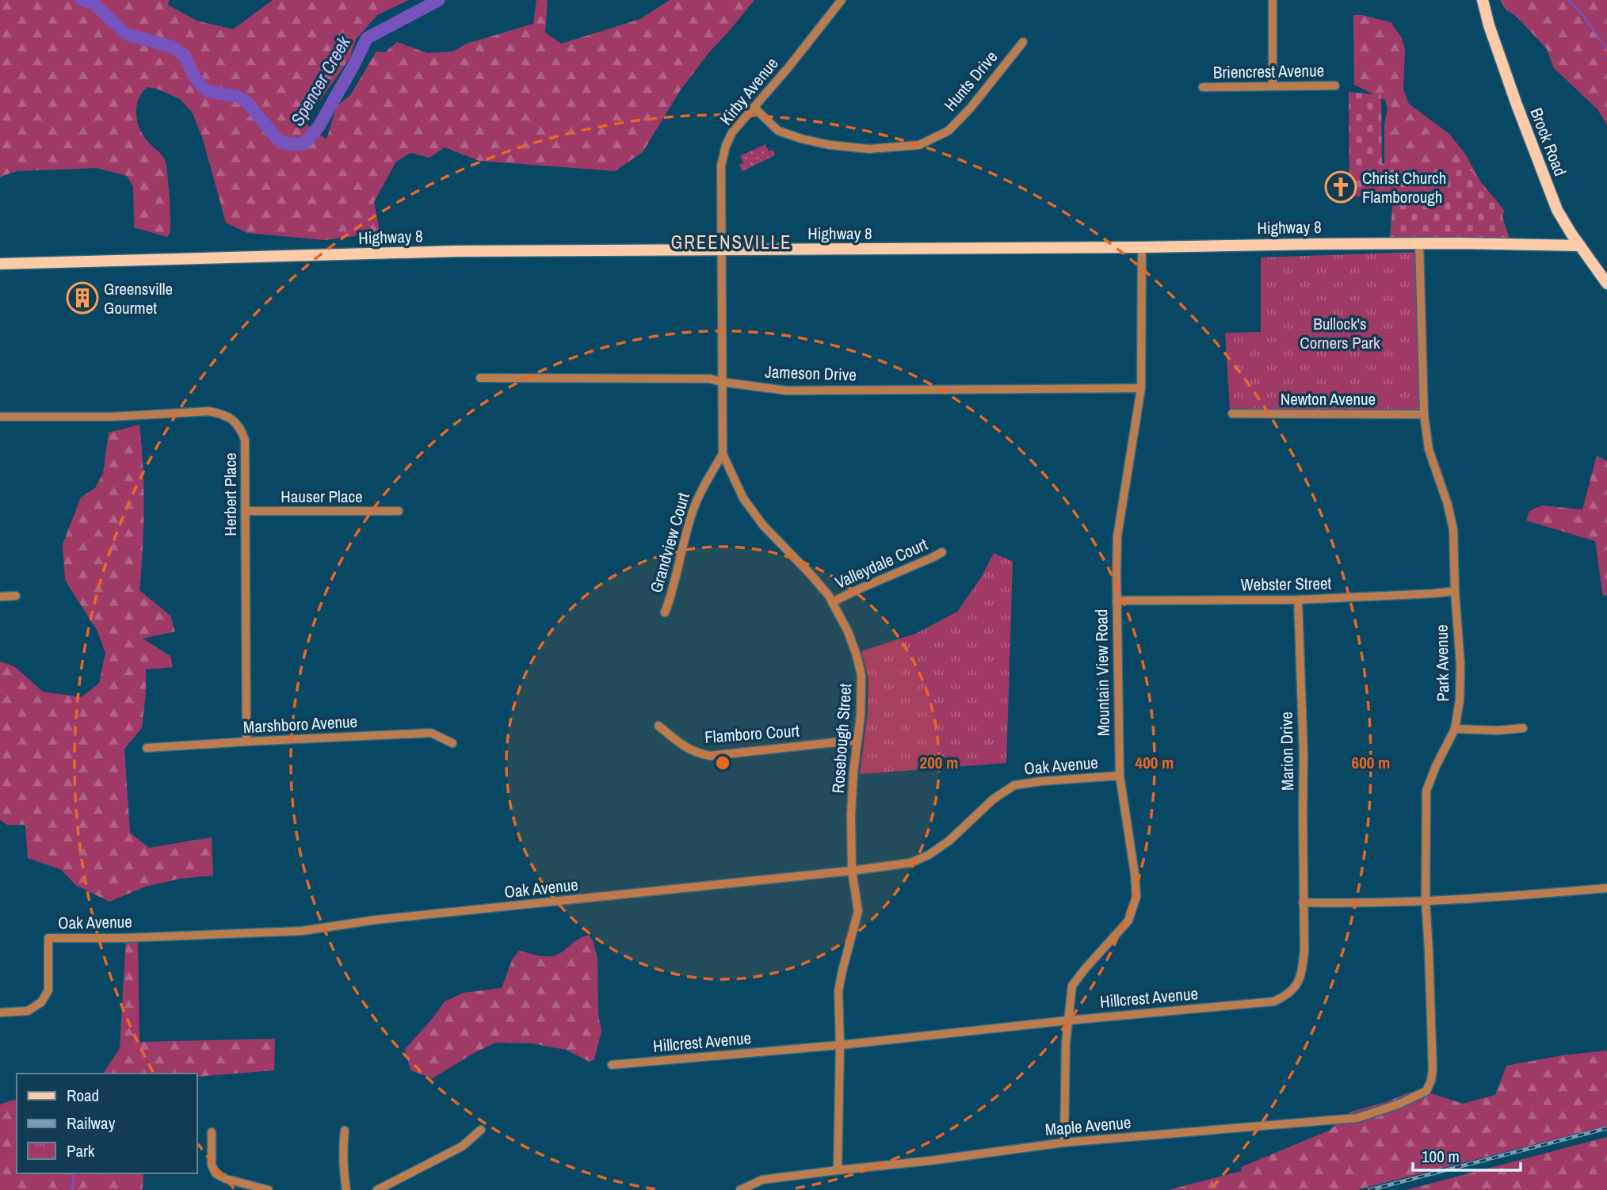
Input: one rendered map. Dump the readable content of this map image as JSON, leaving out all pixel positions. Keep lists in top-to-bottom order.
{
  "streets": {
    "main road": ["Brock Road", "Highway 8"],
    "street": [
      "Briencrest Avenue",
      "Hunts Drive",
      "Kirby Avenue",
      "Jameson Drive",
      "Newton Avenue",
      "Herbert Place",
      "Hauser Place",
      "Grandview Court",
      "Valleydale Court",
      "Webster Street",
      "Park Avenue",
      "Mountain View Road",
      "Marshboro Avenue",
      "Flamboro Court",
      "Rosebough Street",
      "Marion Drive",
      "Oak Avenue",
      "Hillcrest Avenue",
      "Maple Avenue"
    ]
  },
  "crossings": [
    ["Hunts Drive", "Kirby Avenue"],
    ["Kirby Avenue", "Highway 8"],
    ["Kirby Avenue", "Rosebough Street"],
    ["Brock Road", "Highway 8"],
    ["Highway 8", "Park Avenue"],
    ["Highway 8", "Mountain View Road"],
    ["Highway 8", "Rosebough Street"],
    ["Jameson Drive", "Mountain View Road"],
    ["Jameson Drive", "Rosebough Street"],
    ["Newton Avenue", "Park Avenue"],
    ["Herbert Place", "Hauser Place"],
    ["Herbert Place", "Marshboro Avenue"],
    ["Grandview Court", "Rosebough Street"],
    ["Valleydale Court", "Rosebough Street"],
    ["Webster Street", "Park Avenue"],
    ["Webster Street", "Mountain View Road"],
    ["Webster Street", "Marion Drive"],
    ["Park Avenue", "Maple Avenue"],
    ["Mountain View Road", "Oak Avenue"],
    ["Mountain View Road", "Hillcrest Avenue"],
    ["Mountain View Road", "Maple Avenue"],
    ["Flamboro Court", "Rosebough Street"],
    ["Rosebough Street", "Oak Avenue"],
    ["Rosebough Street", "Hillcrest Avenue"],
    ["Rosebough Street", "Maple Avenue"],
    ["Marion Drive", "Hillcrest Avenue"]
  ],
  "districts": ["GREENSVILLE"],
  "water": ["Spencer Creek"],
  "parks": ["Bullock's Corners Park"],
  "places": {
    "church": ["Christ Church Flamborough"],
    "building": ["Greensville Gourmet"]
  },
  "legend": ["Road", "Railway", "Park"],
  "scale_bar": "100 m",
  "rings": ["200 m", "400 m", "600 m"]
}
